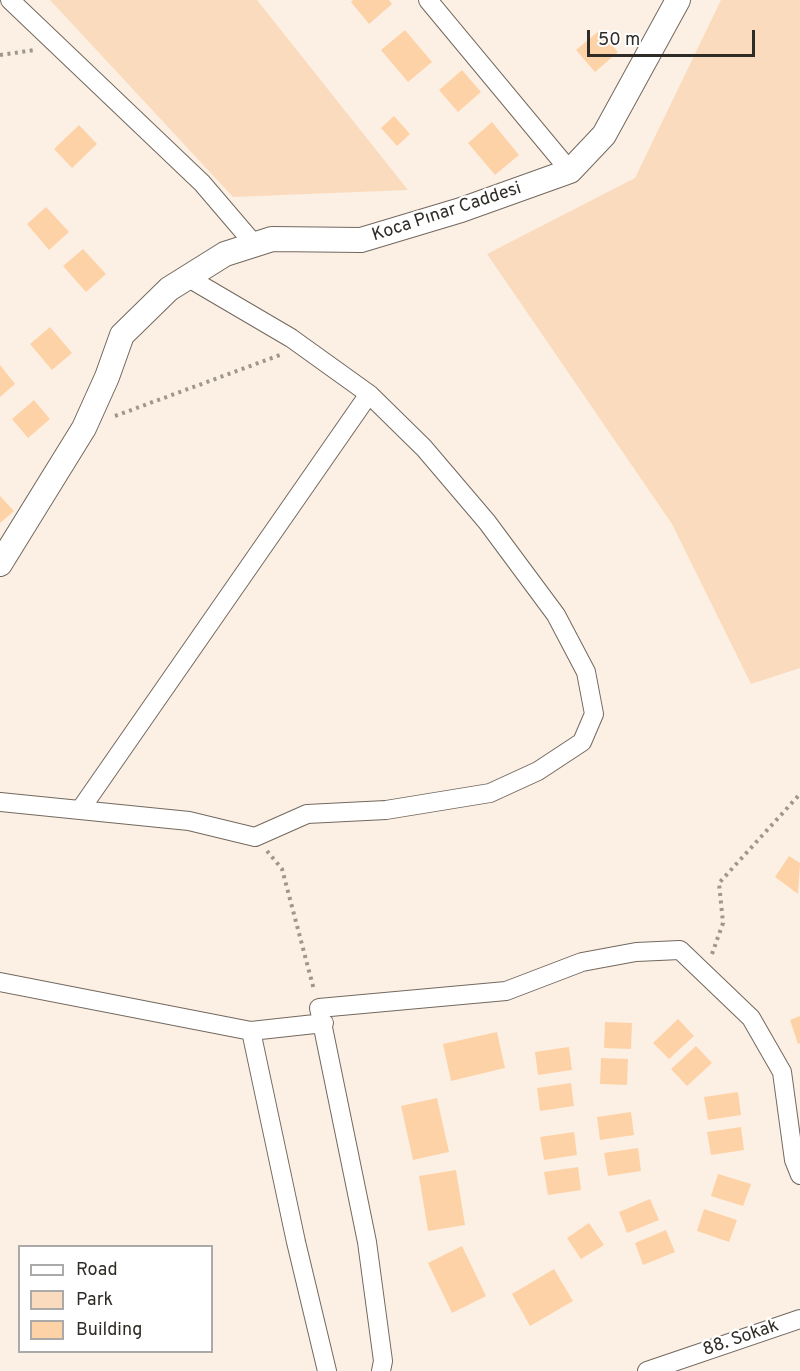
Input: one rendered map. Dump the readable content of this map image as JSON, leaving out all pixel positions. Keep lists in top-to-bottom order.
{
  "streets": {
    "street": ["Koca Pınar Caddesi", "88. Sokak"]
  },
  "legend": ["Road", "Park", "Building"],
  "scale_bar": "50 m"
}
